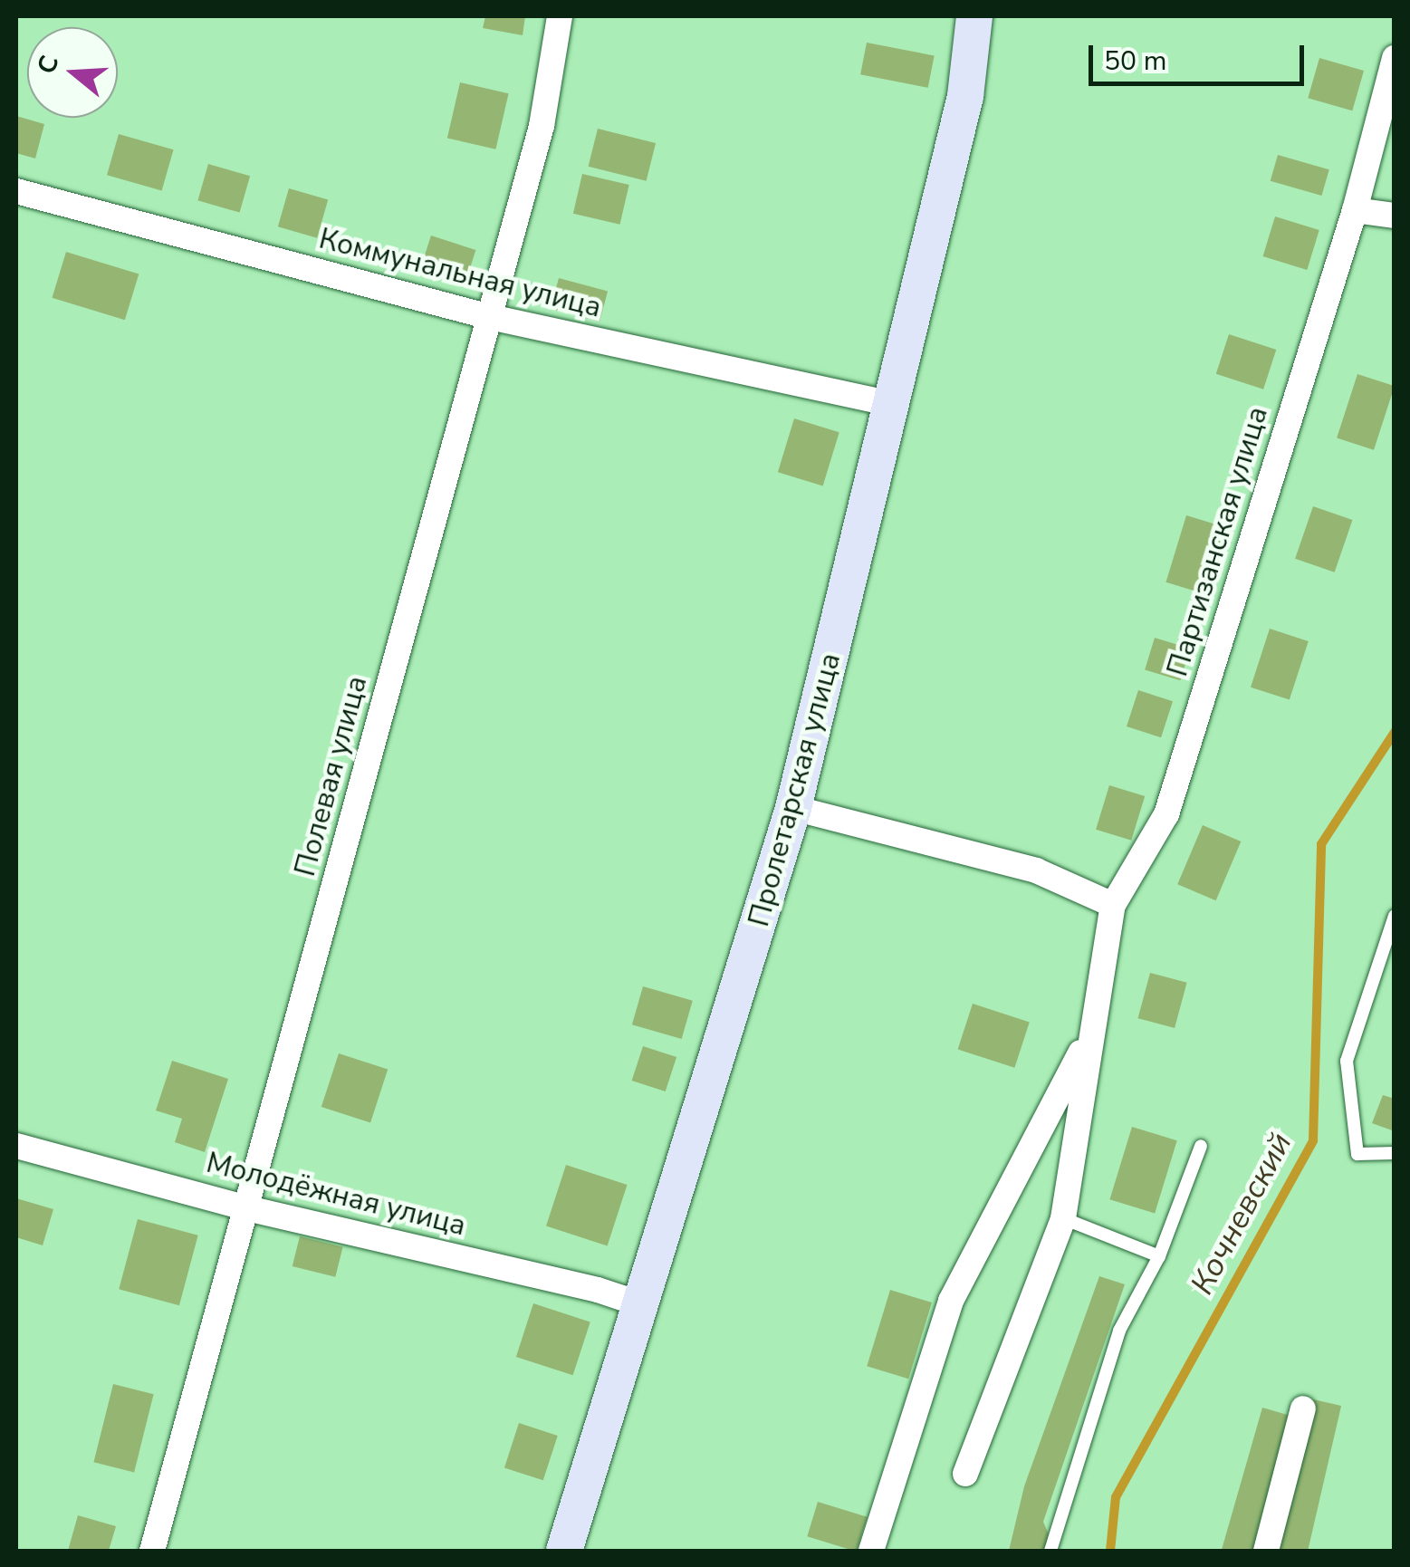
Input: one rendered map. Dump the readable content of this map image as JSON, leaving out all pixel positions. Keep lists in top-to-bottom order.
{
  "streets": {
    "street": [
      "Коммунальная улица",
      "Партизанская улица",
      "Полевая улица",
      "Пролетарская улица",
      "Молодёжная улица"
    ]
  },
  "crossings": [
    ["Коммунальная улица", "Полевая улица"],
    ["Коммунальная улица", "Пролетарская улица"],
    ["Полевая улица", "Молодёжная улица"],
    ["Пролетарская улица", "Молодёжная улица"]
  ],
  "water": ["Кочневский"],
  "scale_bar": "50 m",
  "north": "left"
}
